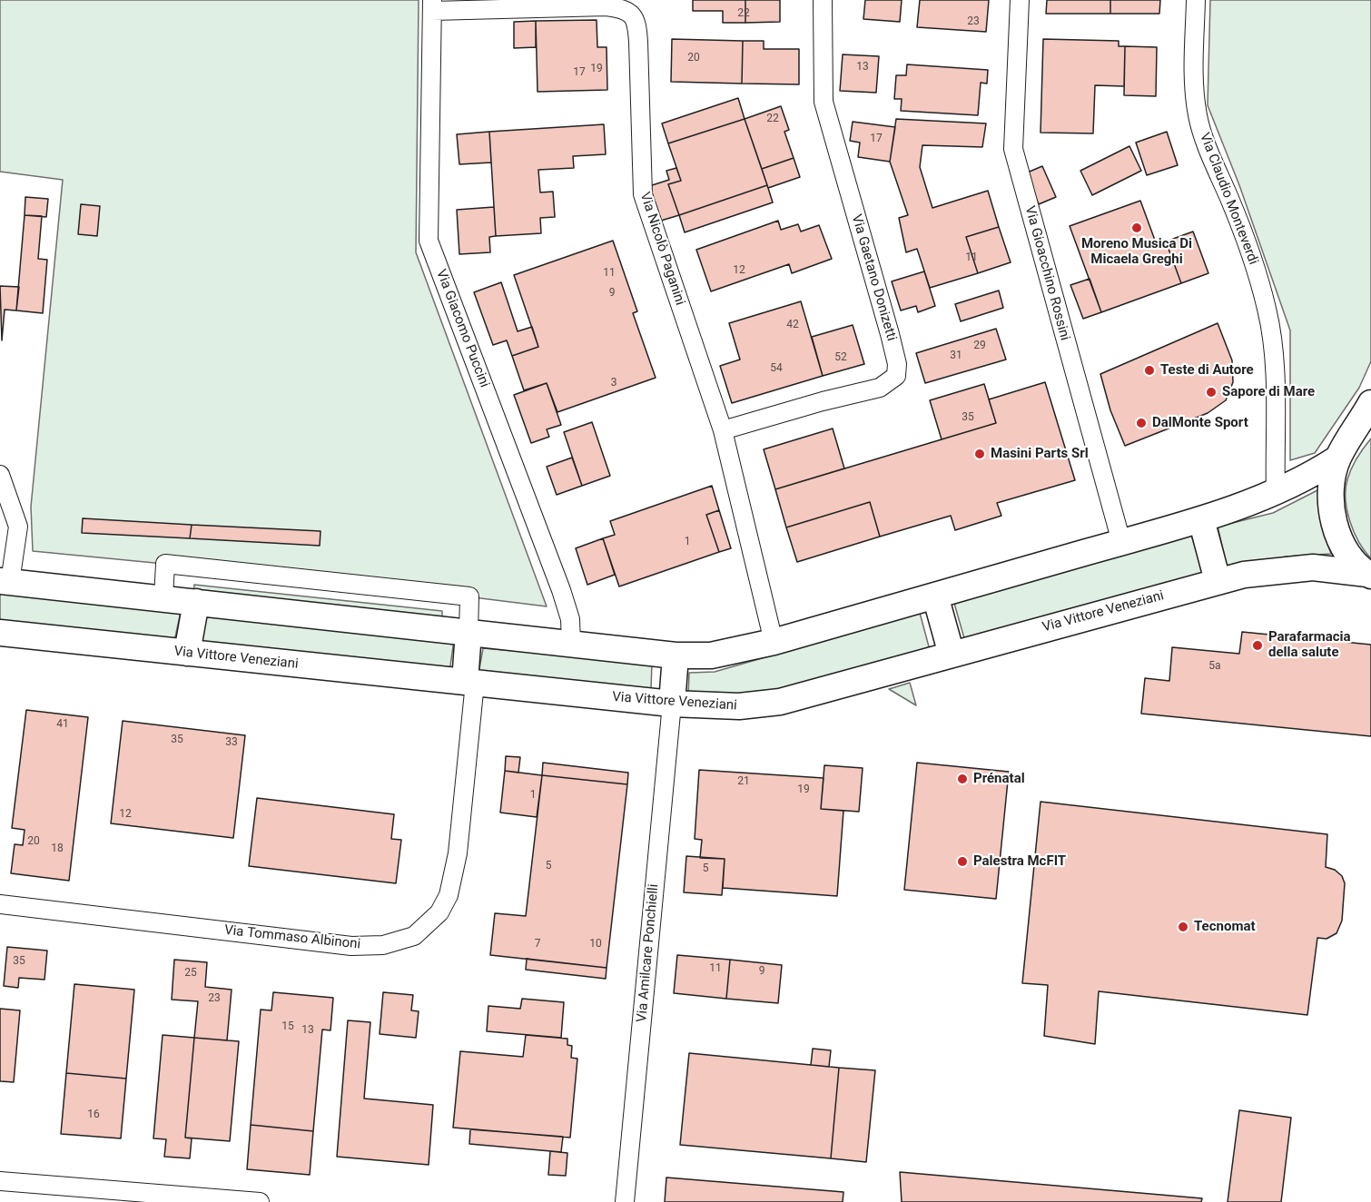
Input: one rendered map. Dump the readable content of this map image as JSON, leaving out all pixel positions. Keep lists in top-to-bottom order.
{
  "streets": {
    "main road": ["Via Vittore Veneziani"],
    "street": [
      "Via Claudio Monteverdi",
      "Via Nicolò Paganini",
      "Via Gioacchino Rossini",
      "Via Gaetano Donizetti",
      "Via Giacomo Puccini",
      "Via Tommaso Albinoni",
      "Via Amilcare Ponchielli"
    ]
  },
  "crossings": [
    ["Via Nicolò Paganini", "Via Gaetano Donizetti"],
    ["Via Nicolò Paganini", "Via Giacomo Puccini"],
    ["Via Vittore Veneziani", "Via Tommaso Albinoni"],
    ["Via Vittore Veneziani", "Via Amilcare Ponchielli"]
  ],
  "places": [
    "Moreno Musica Di Micaela Greghi",
    "Teste di Autore",
    "Sapore di Mare",
    "DalMonte Sport",
    "Masini Parts Srl",
    "Parafarmacia della salute",
    "Prénatal",
    "Palestra McFIT",
    "Tecnomat"
  ],
  "house_numbers": [
    "22",
    "23",
    "20",
    "13",
    "19",
    "17",
    "22",
    "17",
    "11",
    "12",
    "11",
    "9",
    "42",
    "29",
    "31",
    "52",
    "54",
    "3",
    "35",
    "1",
    "5a",
    "41",
    "35",
    "33",
    "21",
    "19",
    "1",
    "12",
    "20",
    "18",
    "5",
    "5",
    "7",
    "10",
    "35",
    "11",
    "9",
    "25",
    "23",
    "15",
    "13",
    "16"
  ]
}
